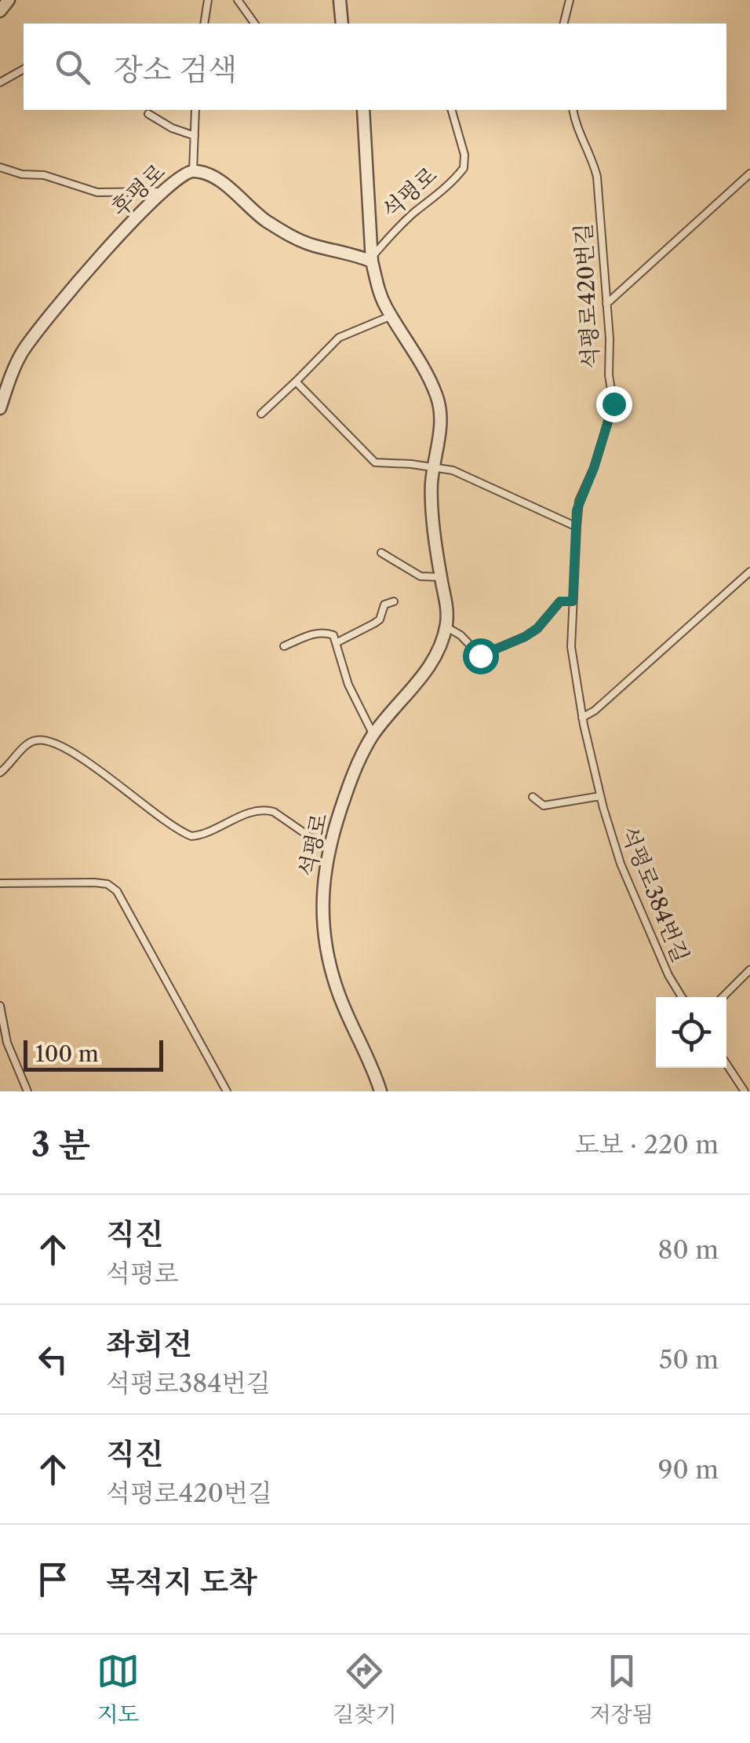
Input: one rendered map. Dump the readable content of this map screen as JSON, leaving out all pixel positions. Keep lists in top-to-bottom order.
{
  "streets": {
    "street": ["후평로", "석평로"],
    "lane": ["석평로420번길", "석평로384번길"]
  },
  "crossings": [
    ["후평로", "석평로"],
    ["석평로420번길", "석평로384번길"]
  ],
  "scale_bar": "100 m",
  "page": {
    "search": "장소 검색",
    "scale": "100 m",
    "heading": ["3 분", "도보 · 220 m"],
    "list": [
      ["직진", "석평로", "80 m"],
      ["좌회전", "석평로384번길", "50 m"],
      ["직진", "석평로420번길", "90 m"],
      "목적지 도착"
    ],
    "nav": ["지도", "길찾기", "저장됨"]
  }
}
